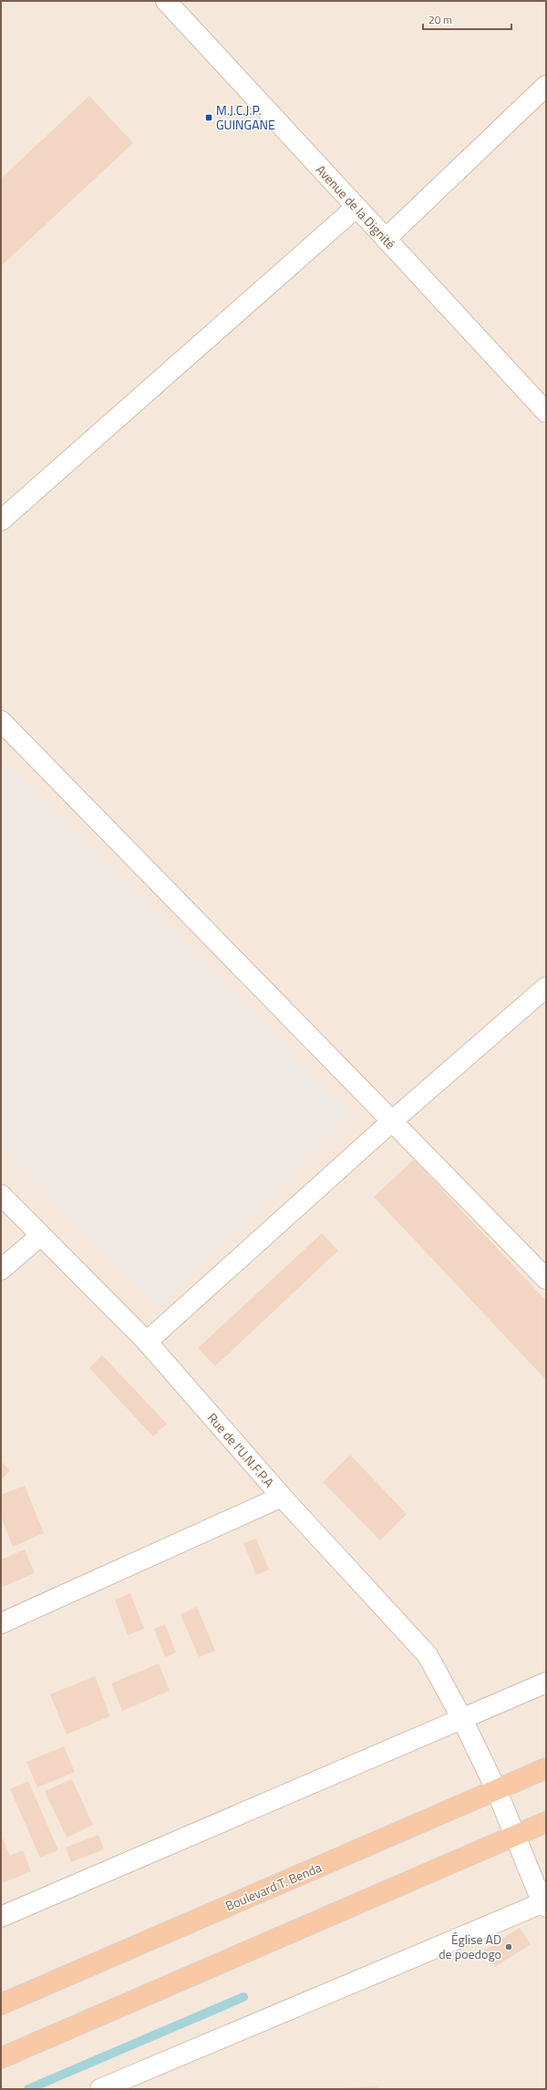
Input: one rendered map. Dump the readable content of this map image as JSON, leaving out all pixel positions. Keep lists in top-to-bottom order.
{
  "streets": {
    "highway": ["Boulevard T. Benda"],
    "street": ["Avenue de la Dignité", "Rue de l'U.N.F.P.A"]
  },
  "crossings": [
    ["Rue de l'U.N.F.P.A", "Boulevard T. Benda"]
  ],
  "places": {
    "transit": ["M.J.C.J.P. GUINGANE"],
    "other": ["Église AD de poedogo"]
  },
  "scale_bar": "20 m"
}
